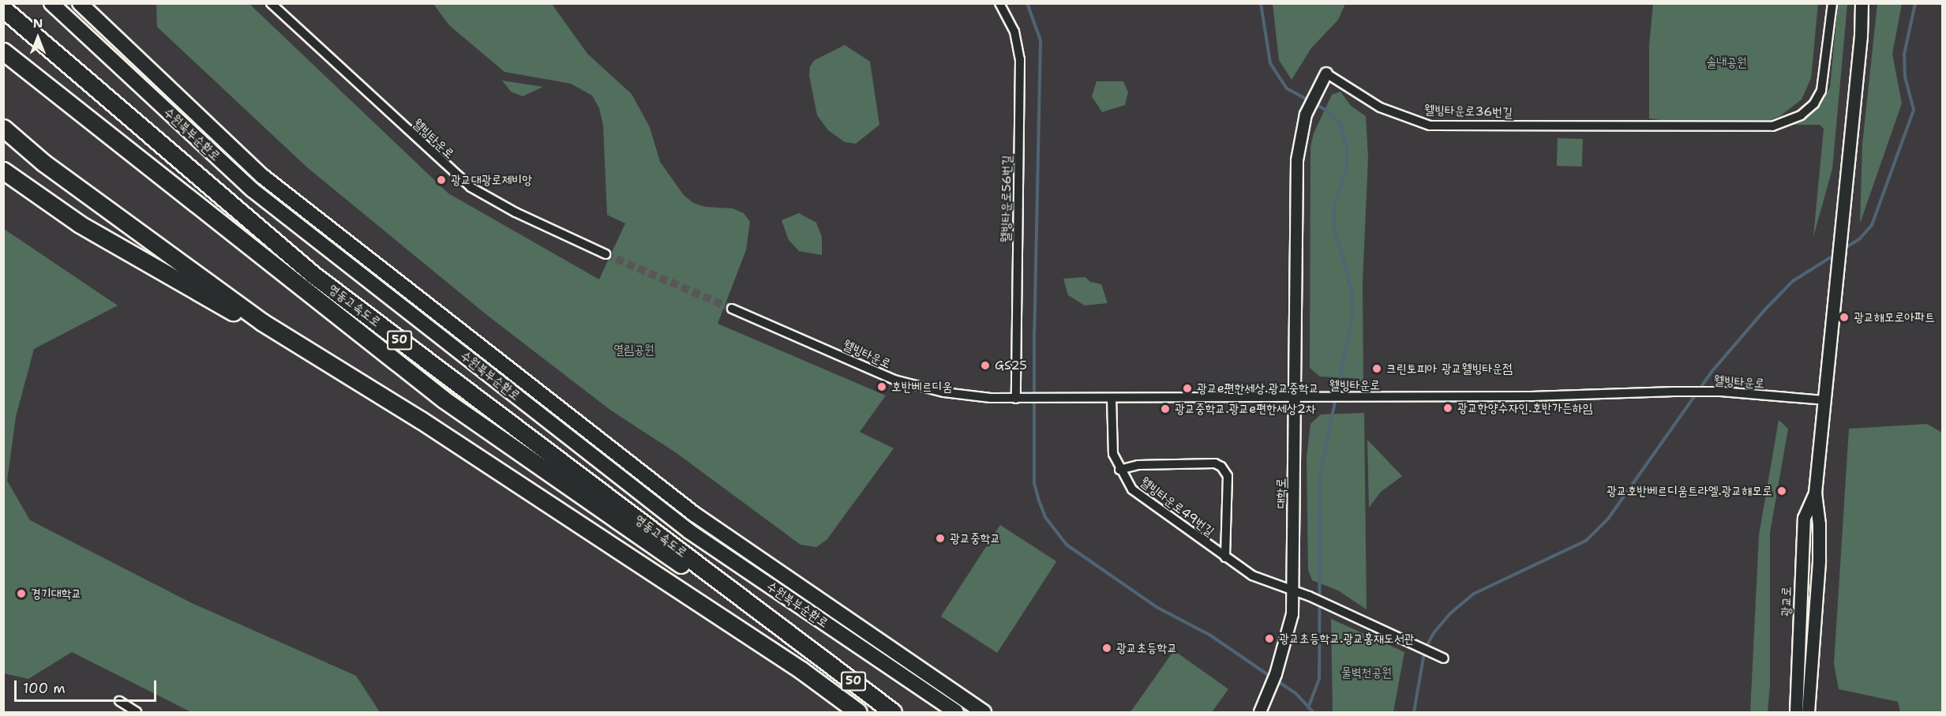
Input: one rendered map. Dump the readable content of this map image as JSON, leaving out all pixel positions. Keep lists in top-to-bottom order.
{
  "streets": {
    "highway": ["수원북부순환로", "영동고속도로", "50"],
    "main road": ["광교로"],
    "street": [
      "웰빙타운로36번길",
      "웰빙타운로",
      "웰빙타운로56번길",
      "대학로",
      "웰빙타운로49번길"
    ]
  },
  "crossings": [
    ["웰빙타운로36번길", "웰빙타운로"],
    ["웰빙타운로36번길", "대학로"],
    ["웰빙타운로", "웰빙타운로56번길"],
    ["웰빙타운로", "대학로"],
    ["웰빙타운로", "웰빙타운로49번길"],
    ["웰빙타운로", "광교로"],
    ["대학로", "웰빙타운로49번길"]
  ],
  "parks": ["솔내공원", "열림공원", "물벽천공원"],
  "places": [
    "광교대광로제비앙",
    "광교해모로아파트",
    "GS25",
    "크린토피아 광교웰빙타운점",
    "호반베르디움",
    "광교e편한세상.광교중학교",
    "광교한양수자인.호반가든하임",
    "광교중학교.광교e편한세상2차",
    "광교호반베르디움트라엘.광교해모로",
    "광교중학교",
    "경기대학교",
    "광교초등학교.광교홍재도서관",
    "광교초등학교"
  ],
  "scale_bar": "100 m",
  "north": "top"
}
